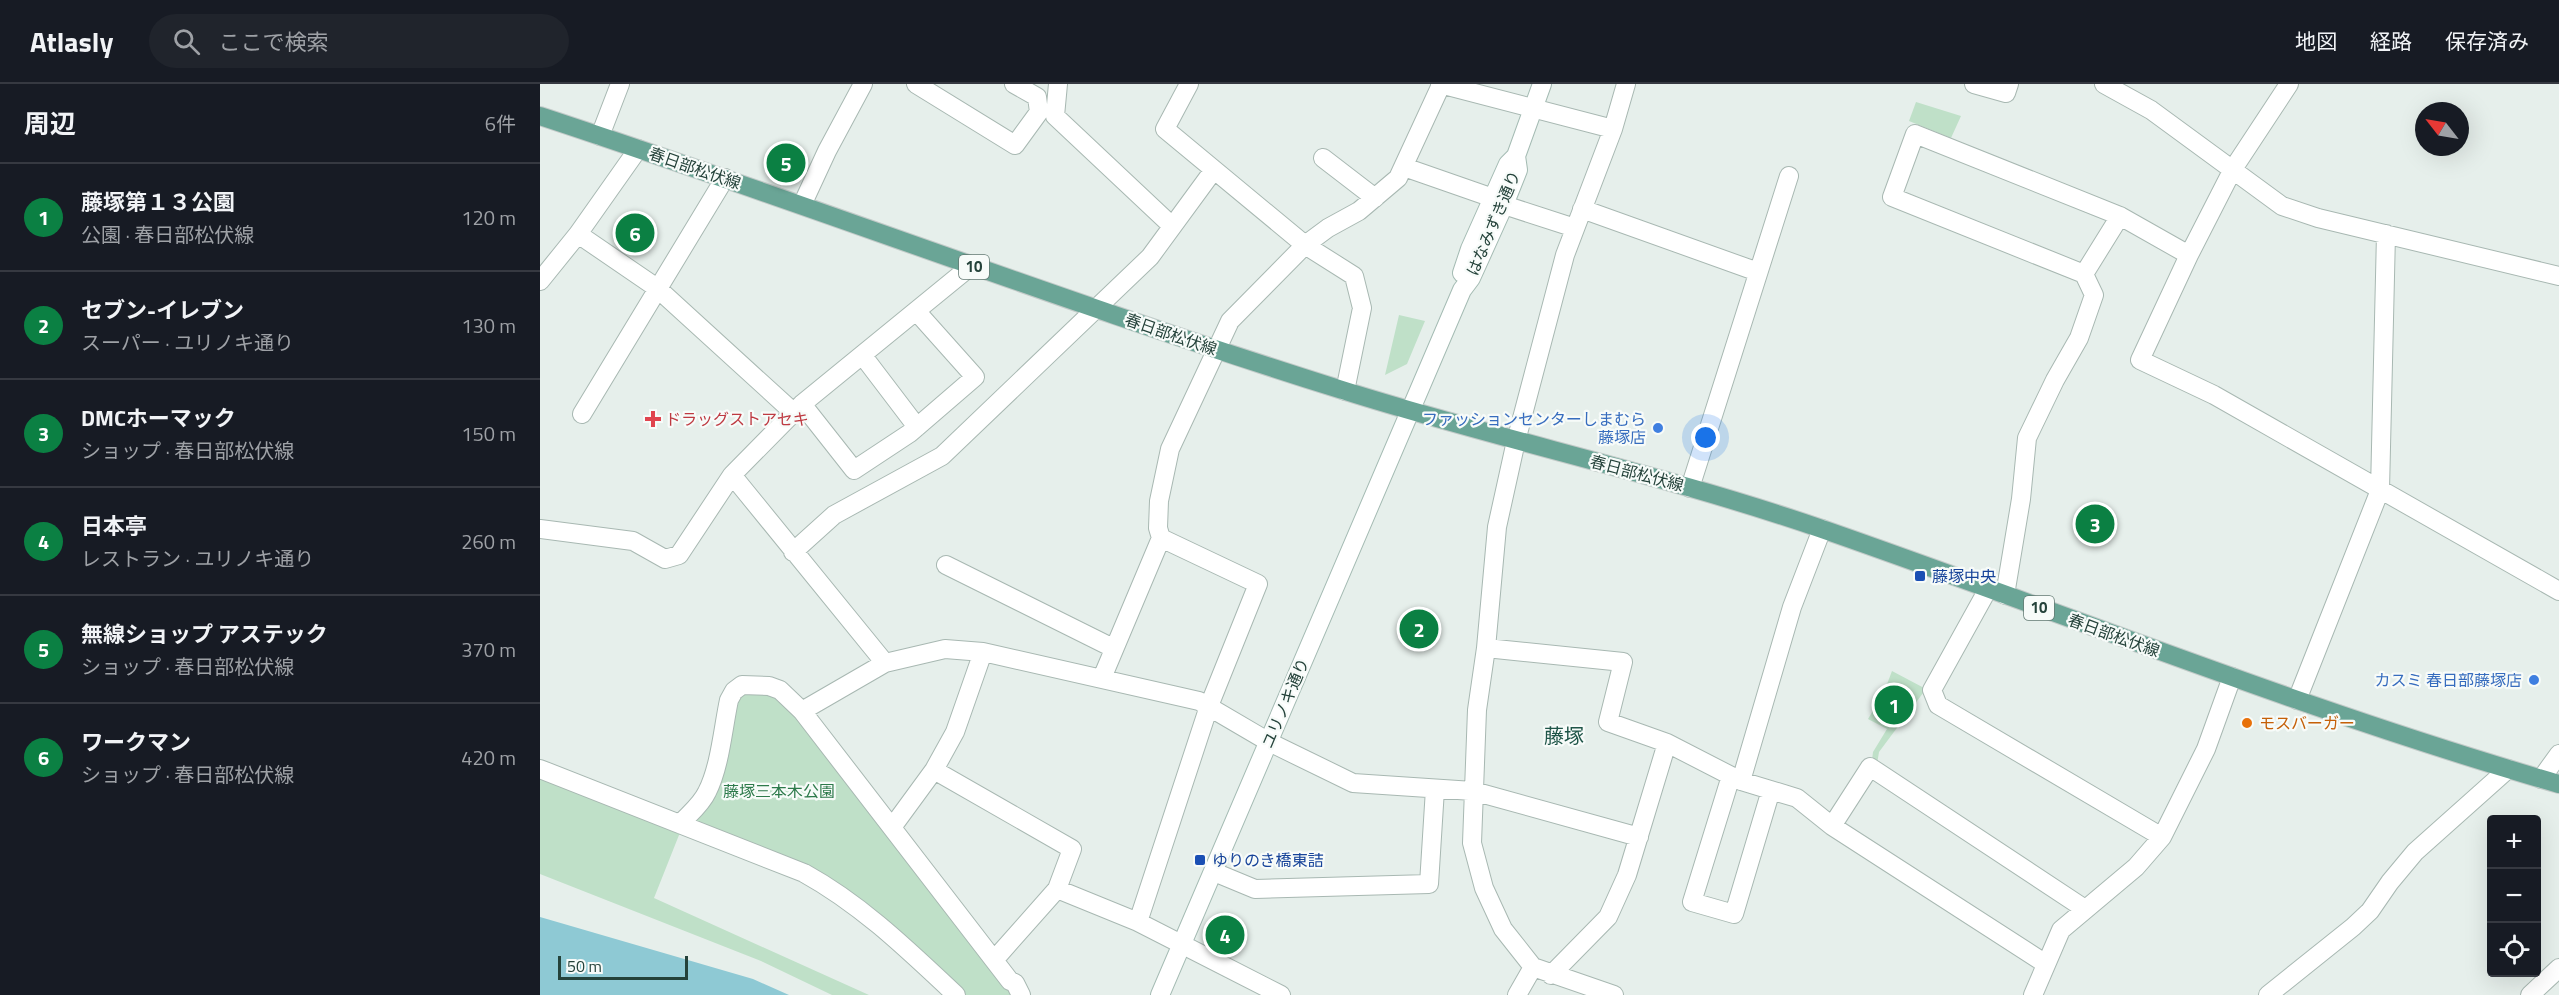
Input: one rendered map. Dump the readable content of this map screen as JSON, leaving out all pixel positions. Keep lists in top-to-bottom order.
{
  "streets": {
    "main road": ["春日部松伏線", "10"],
    "street": ["はなみずき通り", "ユリノキ通り"]
  },
  "crossings": [
    ["春日部松伏線", "はなみずき通り"],
    ["春日部松伏線", "ユリノキ通り"],
    ["はなみずき通り", "ユリノキ通り"]
  ],
  "districts": ["藤塚"],
  "parks": ["藤塚三本木公園"],
  "places": {
    "health": ["ドラッグストアセキ"],
    "other": ["ファッションセンターしまむら 藤塚店", "カスミ 春日部藤塚店", "モスバーガー"],
    "transit": ["藤塚中央", "ゆりのき橋東詰"]
  },
  "scale_bar": "50 m",
  "north": "top left",
  "page": {
    "header": "Atlasly",
    "search": "ここで検索",
    "nav": ["地図", "経路", "保存済み"],
    "heading": ["周辺", "6件"],
    "pins": [
      "5",
      "6",
      "3",
      "2",
      "1",
      "4"
    ],
    "list": [
      {
        "mark": "1",
        "name": "藤塚第１３公園",
        "note": "公園 · 春日部松伏線",
        "value": "120 m"
      },
      {
        "mark": "2",
        "name": "セブン-イレブン",
        "note": "スーパー · ユリノキ通り",
        "value": "130 m"
      },
      {
        "mark": "3",
        "name": "DMCホーマック",
        "note": "ショップ · 春日部松伏線",
        "value": "150 m"
      },
      {
        "mark": "4",
        "name": "日本亭",
        "note": "レストラン · ユリノキ通り",
        "value": "260 m"
      },
      {
        "mark": "5",
        "name": "無線ショップ アステック",
        "note": "ショップ · 春日部松伏線",
        "value": "370 m"
      },
      {
        "mark": "6",
        "name": "ワークマン",
        "note": "ショップ · 春日部松伏線",
        "value": "420 m"
      }
    ],
    "map_buttons": ["+", "−"],
    "scale": "50 m"
  }
}
